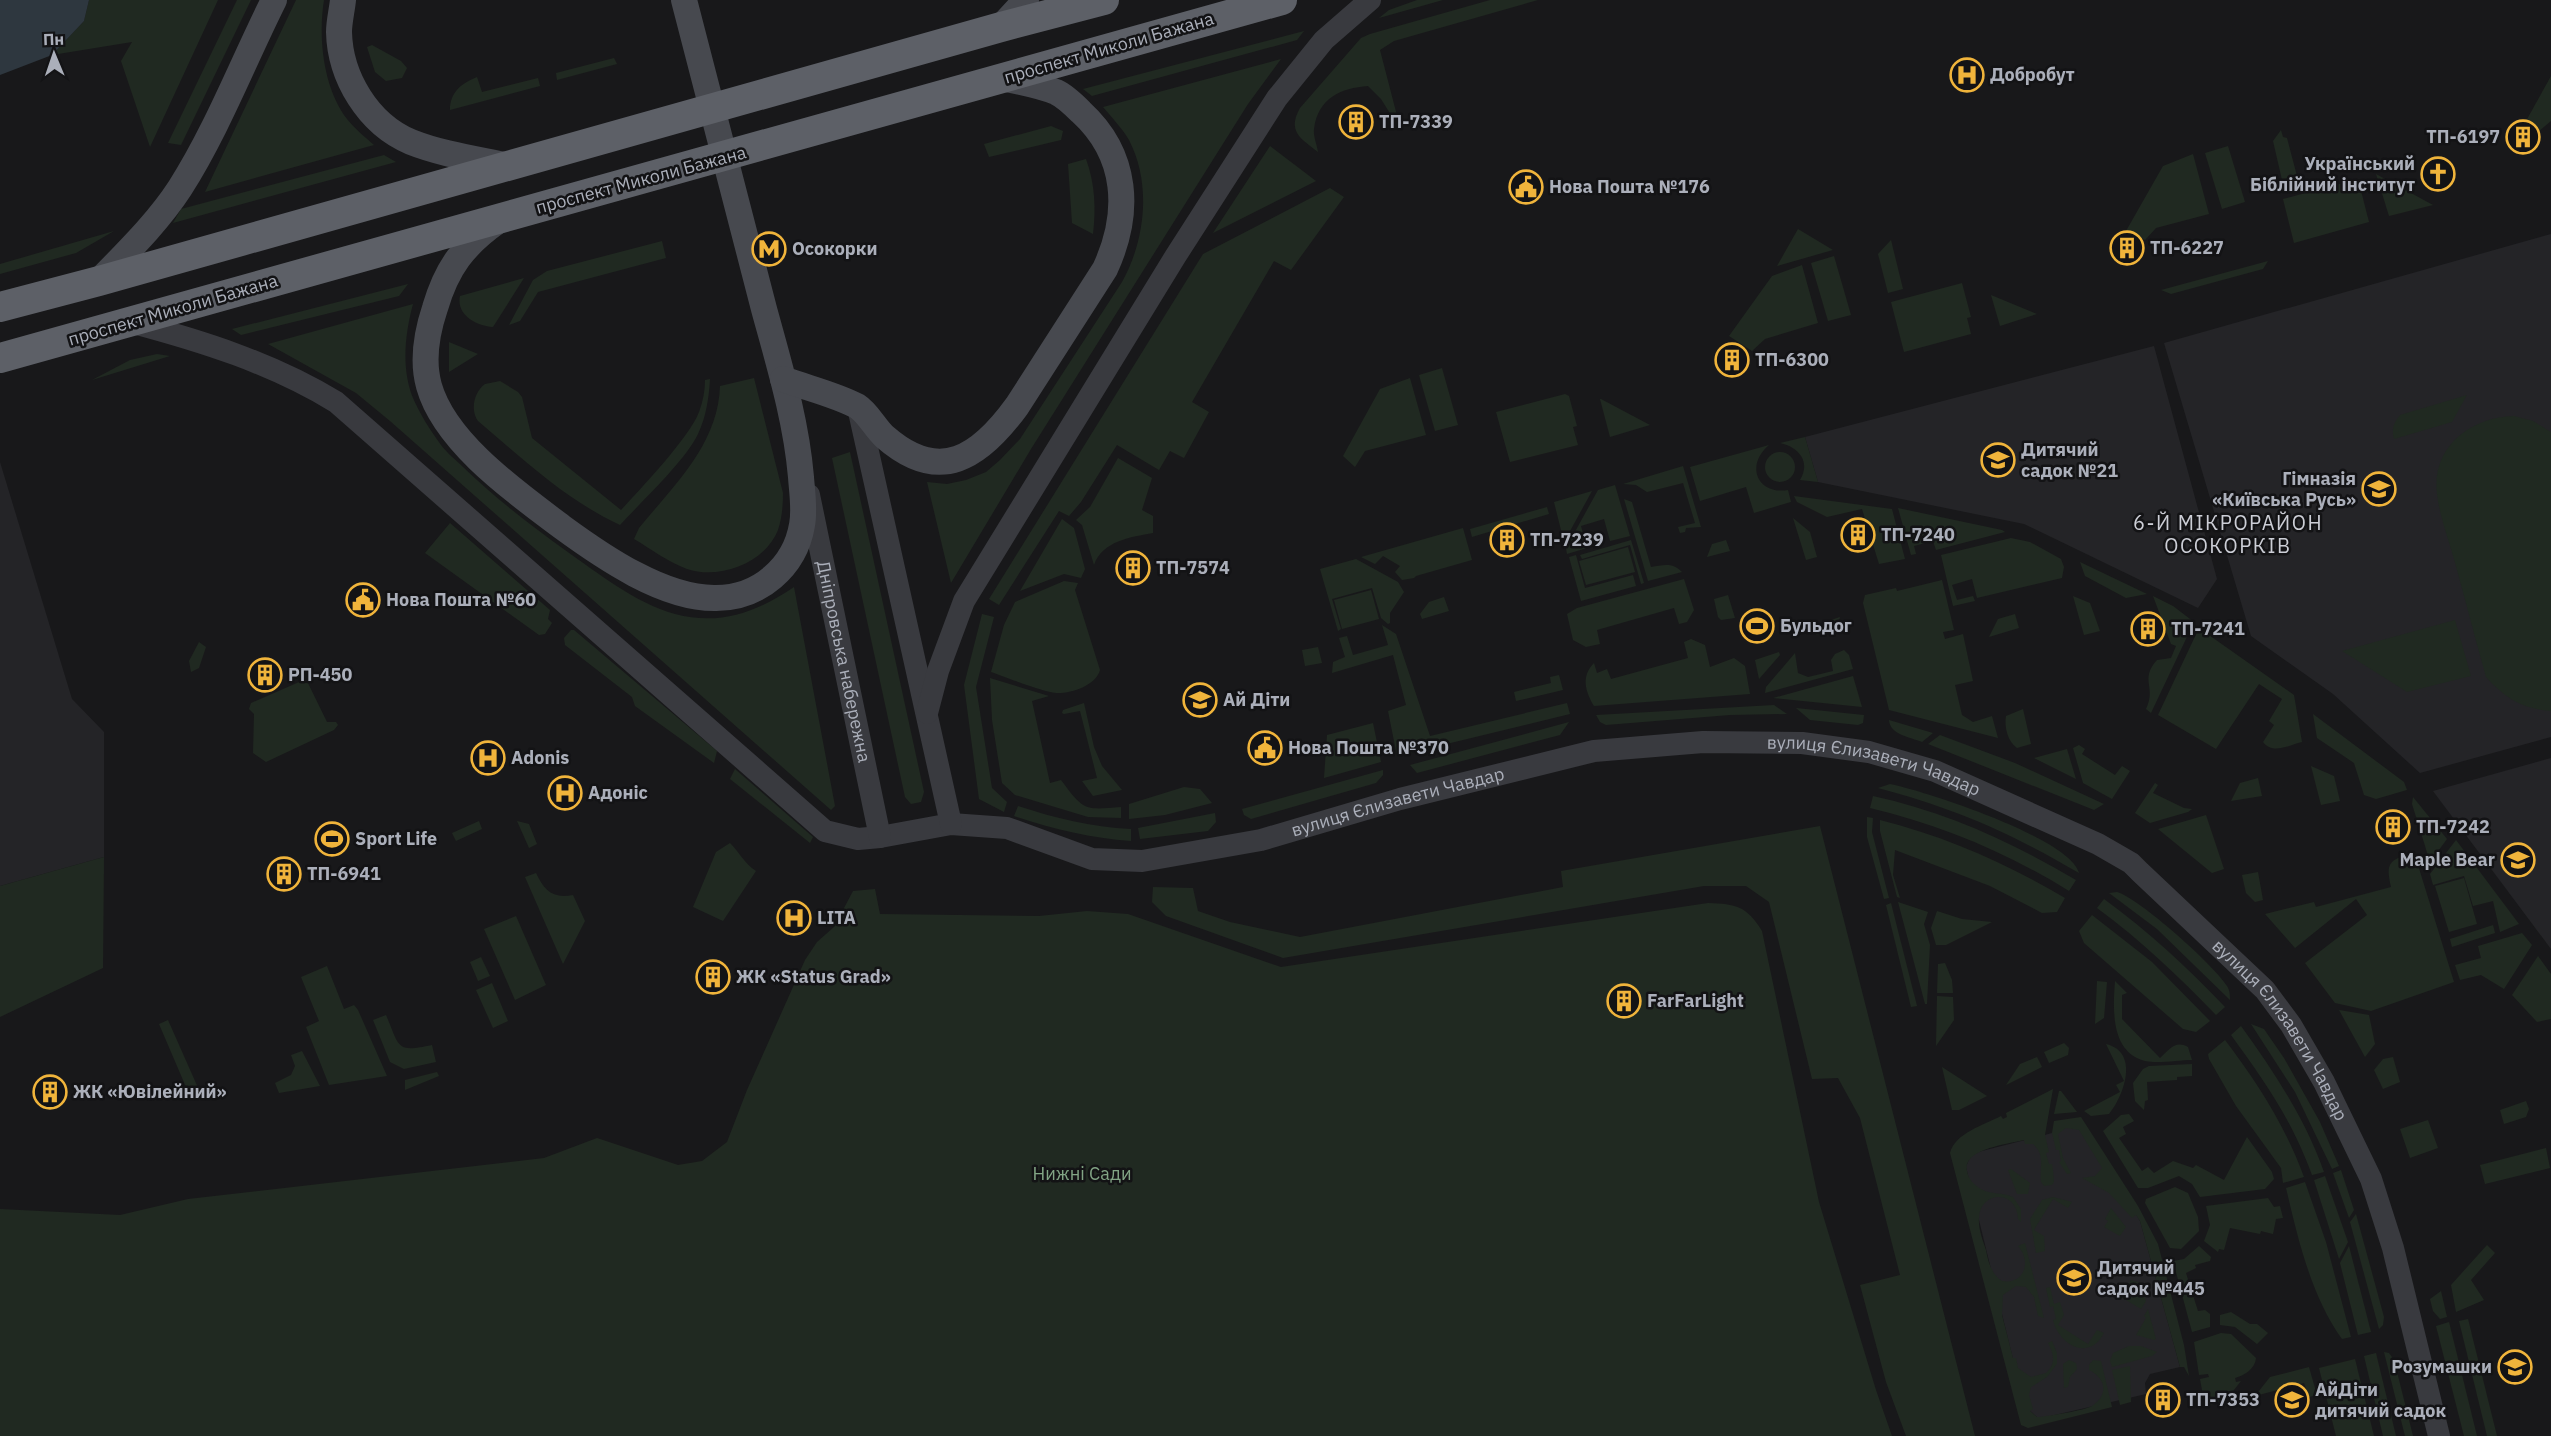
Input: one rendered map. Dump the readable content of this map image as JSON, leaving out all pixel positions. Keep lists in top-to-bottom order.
{
  "streets": {
    "highway": ["проспект Миколи Бажана"],
    "main road": ["Дніпровська набережна"],
    "street": ["вулиця Єлизавети Чавдар"]
  },
  "districts": ["6-Й МІКРОРАЙОН ОСОКОРКІВ"],
  "parks": ["Нижні Сади"],
  "places": {
    "hospital": [
      "Добробут",
      "Adonis",
      "Адоніс",
      "LITA"
    ],
    "building": [
      "ТП-7339",
      "ТП-6197",
      "ТП-6227",
      "ТП-6300",
      "ТП-7240",
      "ТП-7239",
      "ТП-7574",
      "ТП-7241",
      "РП-450",
      "ТП-7242",
      "ТП-6941",
      "ЖК «Status Grad»",
      "FarFarLight",
      "ЖК «Ювілейний»",
      "ТП-7353"
    ],
    "church": ["Український Біблійний інститут"],
    "public building": ["Нова Пошта №176", "Нова Пошта №60", "Нова Пошта №370"],
    "metro station": ["Осокорки"],
    "school or university": [
      "Дитячий садок №21",
      "Гімназія «Київська Русь»",
      "Ай Діти",
      "Maple Bear",
      "Дитячий садок №445",
      "Розумашки",
      "АйДіти дитячий садок"
    ],
    "sports": ["Бульдог", "Sport Life"]
  },
  "north": "top"
}
